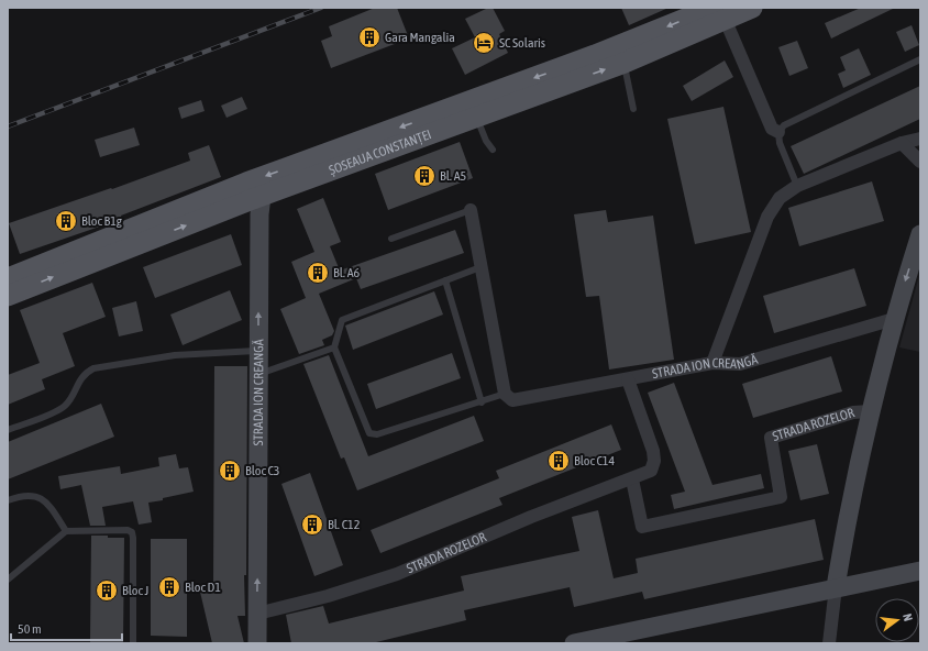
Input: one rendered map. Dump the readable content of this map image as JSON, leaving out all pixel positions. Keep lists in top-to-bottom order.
{
  "streets": {
    "main road": ["ȘOSEAUA CONSTANȚEI"],
    "street": ["STRADA ION CREANGĂ", "STRADA ROZELOR"]
  },
  "crossings": [
    ["ȘOSEAUA CONSTANȚEI", "STRADA ION CREANGĂ"],
    ["STRADA ION CREANGĂ", "STRADA ROZELOR"]
  ],
  "one_way": ["STRADA ION CREANGĂ"],
  "places": {
    "building": [
      "Gara Mangalia",
      "Bl. A5",
      "Bloc B1g",
      "Bl. A6",
      "Bloc C14",
      "Bloc C3",
      "Bl. C12",
      "Bloc D1",
      "Bloc J"
    ],
    "hotel": ["SC Solaris"]
  },
  "scale_bar": "50 m",
  "north": "right"
}
